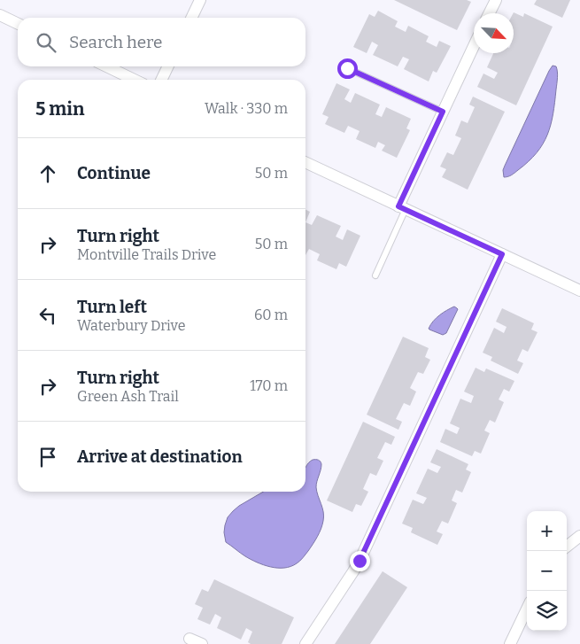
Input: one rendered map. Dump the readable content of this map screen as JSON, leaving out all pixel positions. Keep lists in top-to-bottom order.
{
  "north": "bottom right",
  "page": {
    "search": "Search here",
    "heading": ["5 min", "Walk · 330 m"],
    "list": [
      ["Continue", "50 m"],
      ["Turn right", "Montville Trails Drive", "50 m"],
      ["Turn left", "Waterbury Drive", "60 m"],
      ["Turn right", "Green Ash Trail", "170 m"],
      "Arrive at destination"
    ],
    "map_buttons": ["+", "−"]
  }
}
